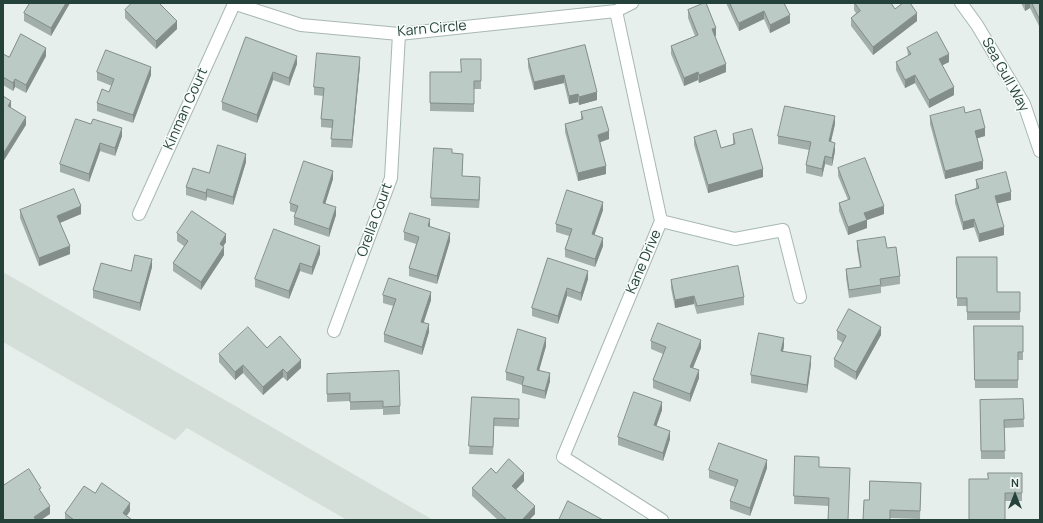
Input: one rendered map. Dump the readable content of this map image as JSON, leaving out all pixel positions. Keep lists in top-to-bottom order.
{
  "streets": {
    "street": [
      "Karn Circle",
      "Sea Gull Way",
      "Kinman Court",
      "Orella Court",
      "Kane Drive"
    ]
  },
  "crossings": [
    ["Karn Circle", "Kinman Court"],
    ["Karn Circle", "Orella Court"],
    ["Karn Circle", "Kane Drive"]
  ],
  "north": "top"
}
